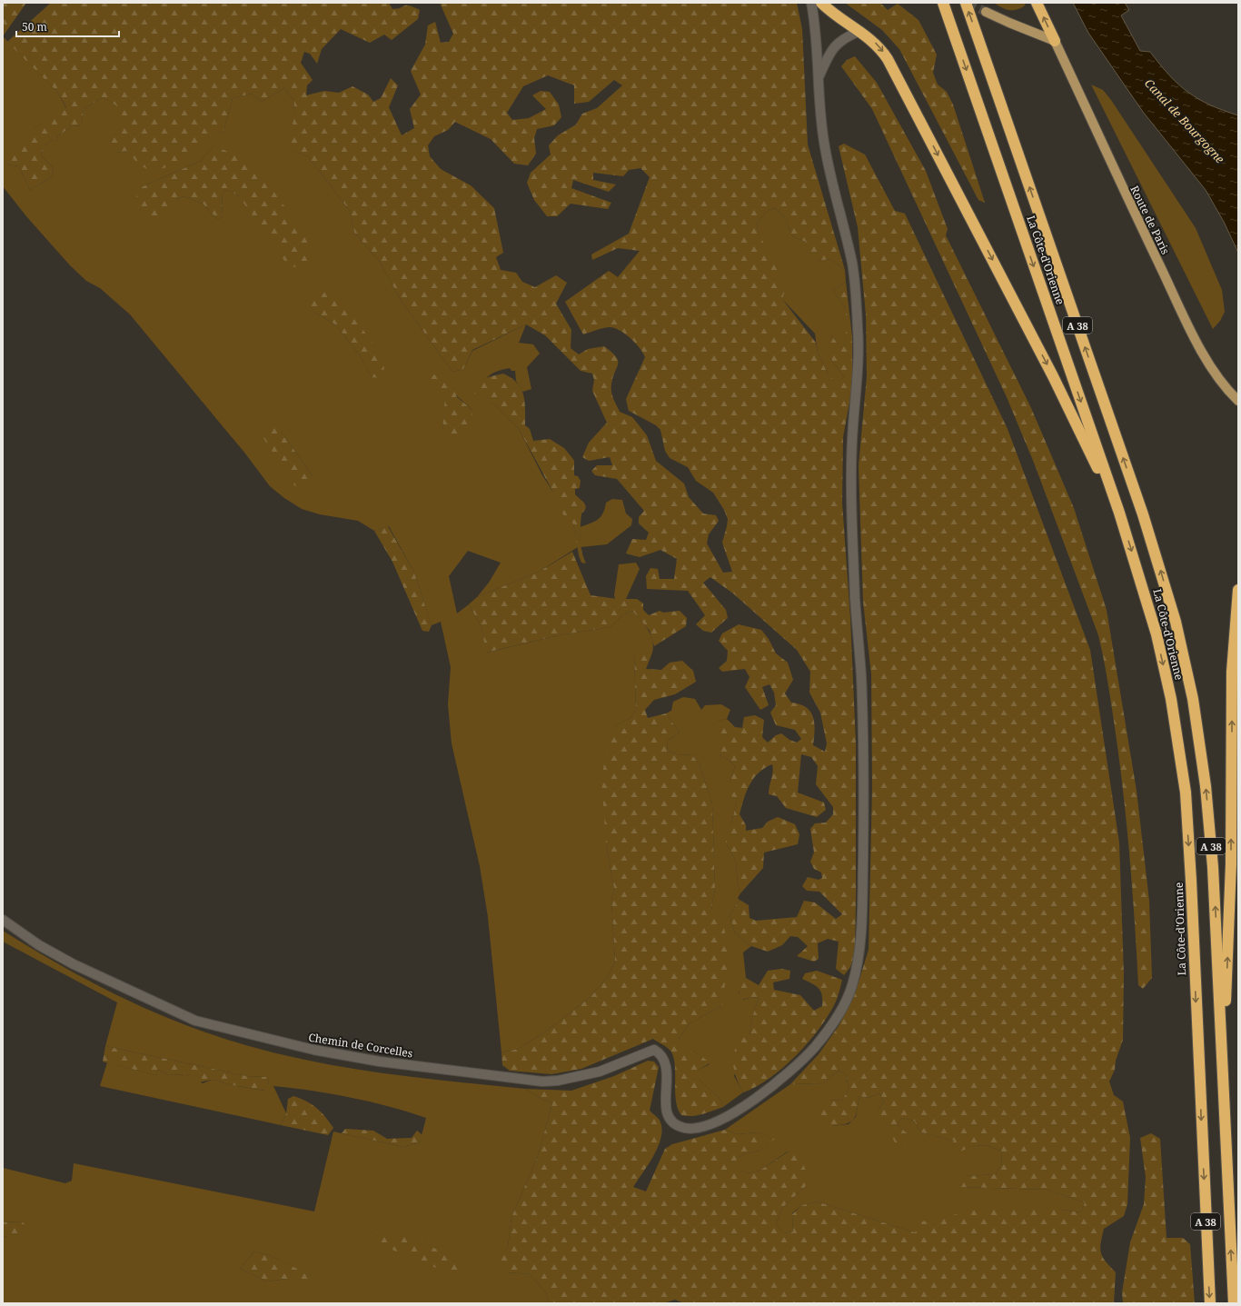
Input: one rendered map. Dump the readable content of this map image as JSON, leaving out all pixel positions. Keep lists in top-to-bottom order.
{
  "streets": {
    "highway": ["La Côte-d'Orienne", "A 38"],
    "main road": ["Route de Paris"],
    "street": ["Chemin de Corcelles"]
  },
  "water": ["Canal de Bourgogne"],
  "scale_bar": "50 m"
}
